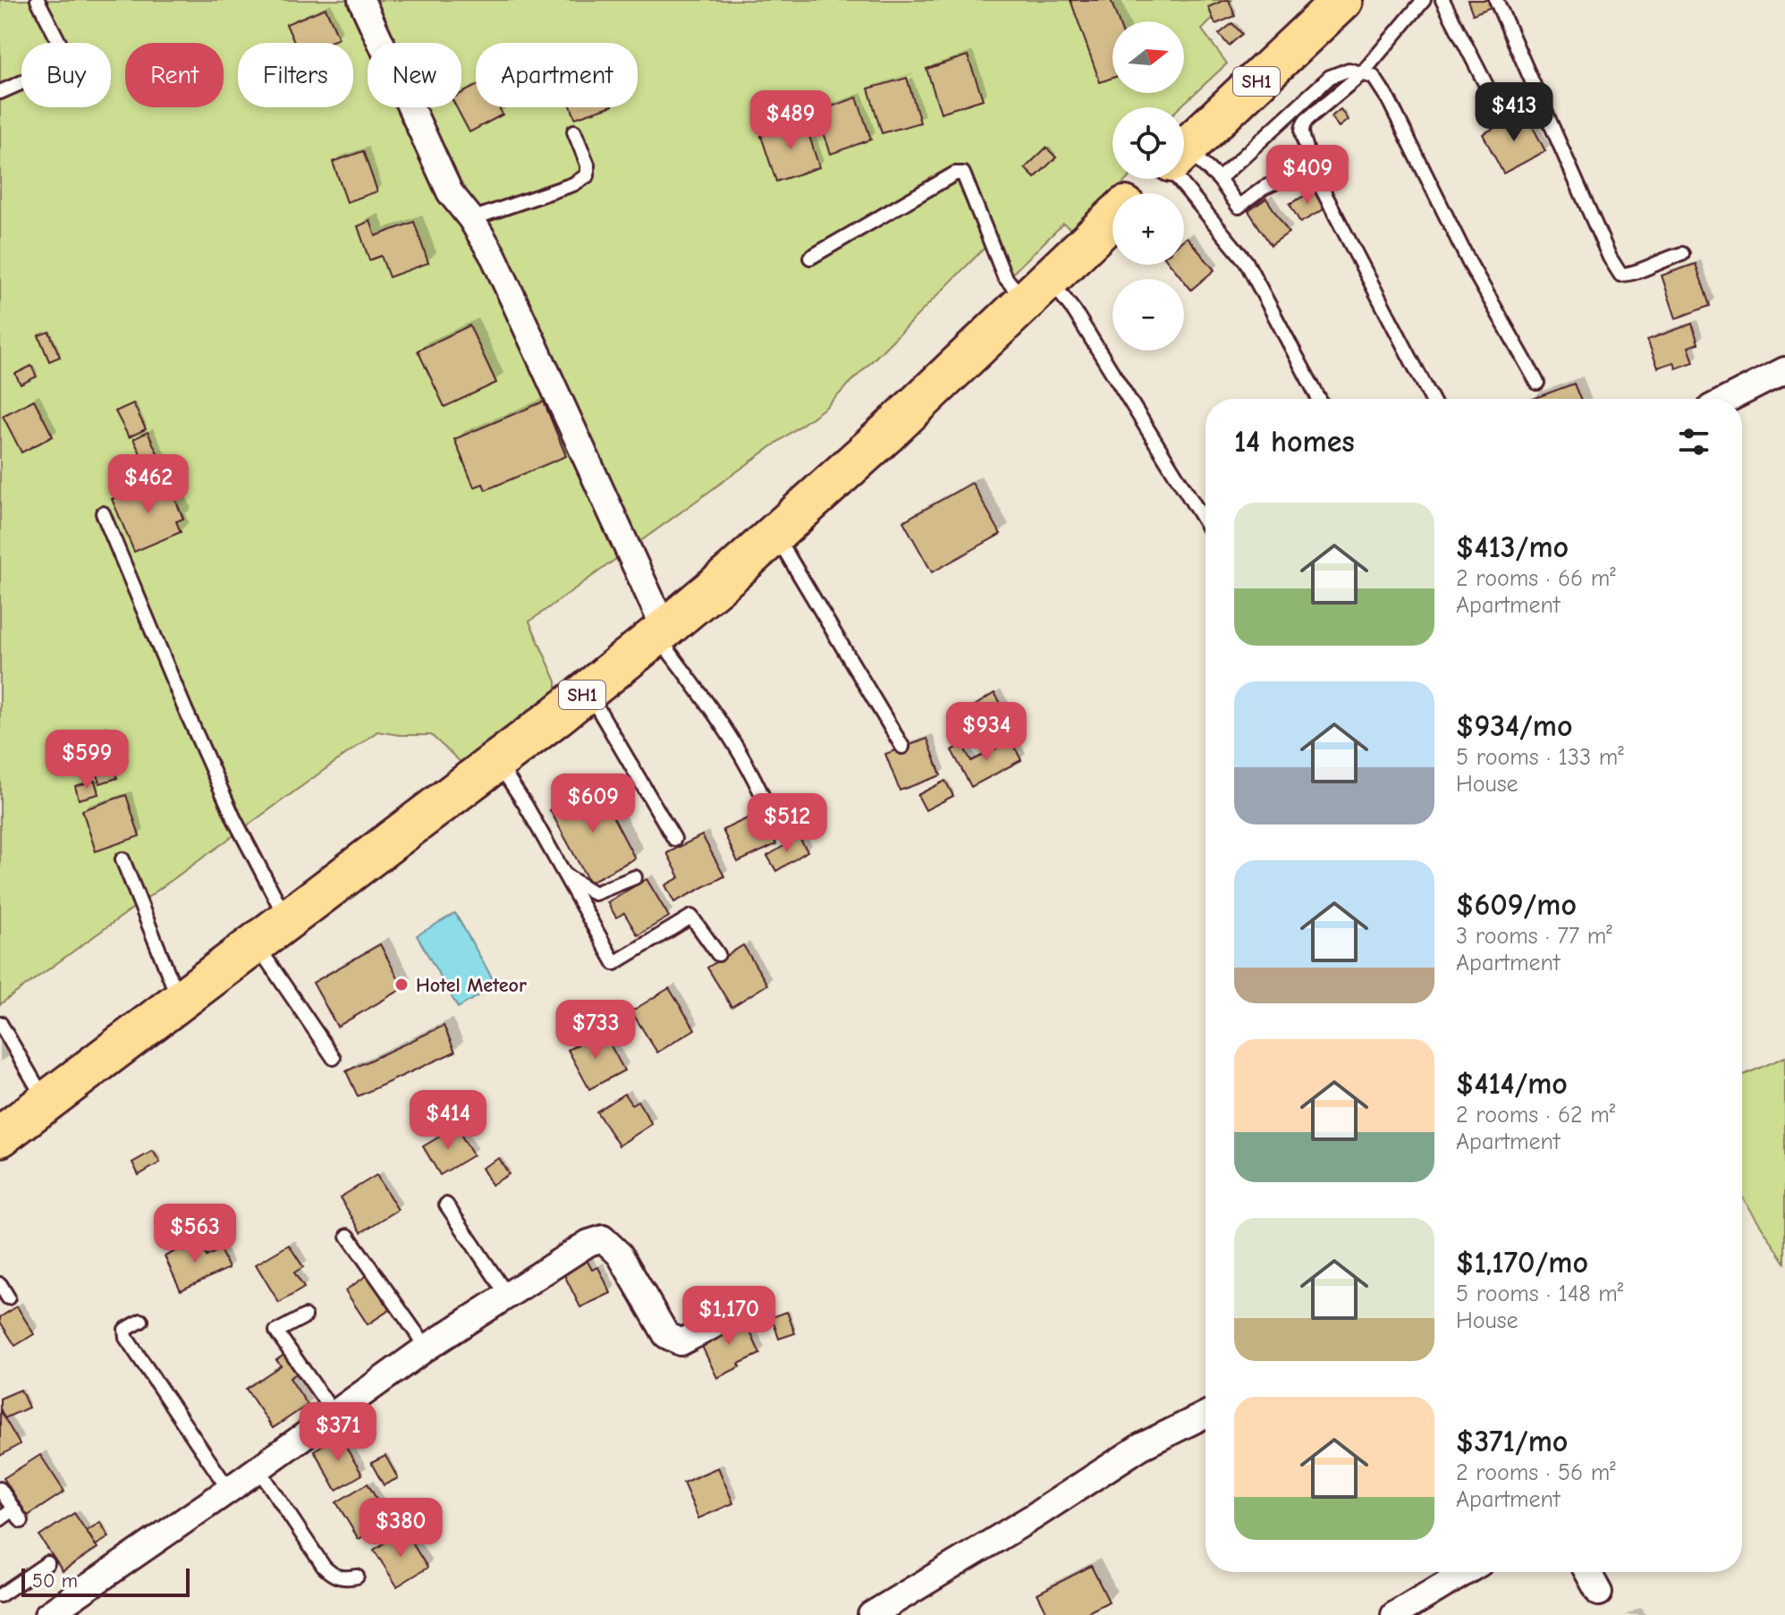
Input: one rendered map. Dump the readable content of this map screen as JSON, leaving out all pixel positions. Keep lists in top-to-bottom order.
{
  "streets": {
    "main road": ["SH1"]
  },
  "places": ["Hotel Meteor"],
  "scale_bar": "50 m",
  "north": "right",
  "page": {
    "map_buttons": ["+", "−"],
    "chip": [
      "Buy",
      "Rent",
      "Filters",
      "New",
      "Apartment"
    ],
    "price": [
      "$413",
      "$489",
      "$409",
      "$462",
      "$934",
      "$599",
      "$609",
      "$512",
      "$733",
      "$414",
      "$563",
      "$1,170",
      "$371",
      "$380"
    ],
    "heading": "14 homes",
    "list": [
      {
        "name": "$413/mo",
        "note": "2 rooms · 66 m² · Apartment"
      },
      {
        "name": "$934/mo",
        "note": "5 rooms · 133 m² · House"
      },
      {
        "name": "$609/mo",
        "note": "3 rooms · 77 m² · Apartment"
      },
      {
        "name": "$414/mo",
        "note": "2 rooms · 62 m² · Apartment"
      },
      {
        "name": "$1,170/mo",
        "note": "5 rooms · 148 m² · House"
      },
      {
        "name": "$371/mo",
        "note": "2 rooms · 56 m² · Apartment"
      }
    ],
    "scale": "50 m"
  }
}
